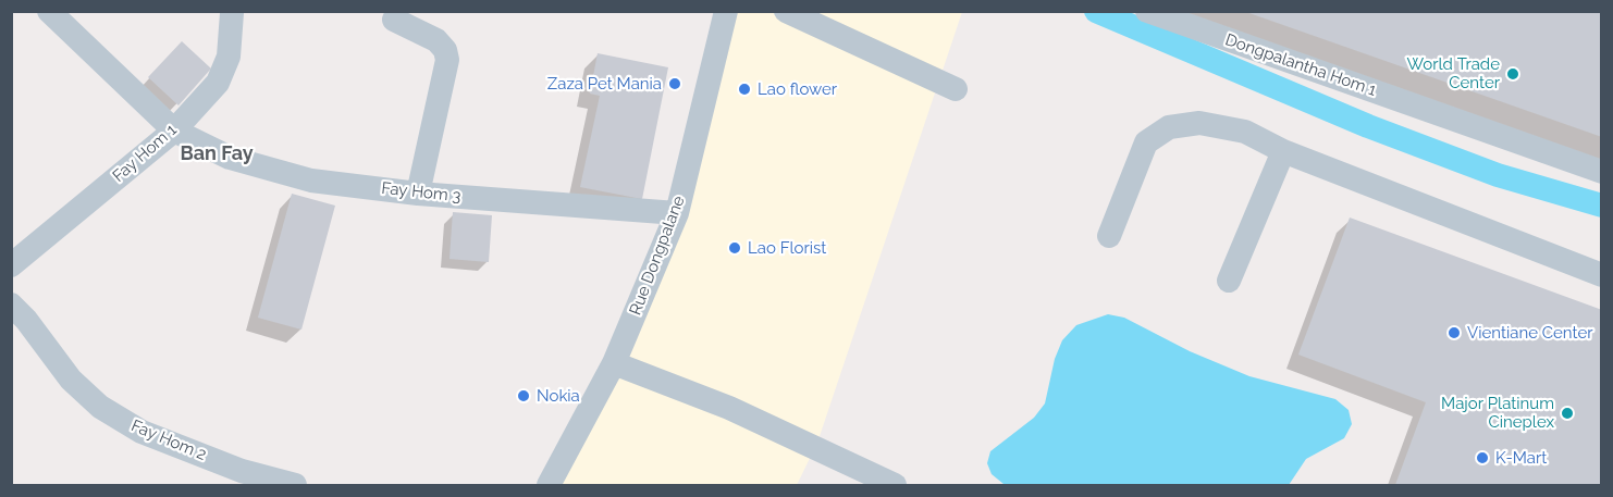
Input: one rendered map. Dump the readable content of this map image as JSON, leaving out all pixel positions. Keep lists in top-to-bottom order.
{
  "streets": {
    "street": [
      "Dongpalantha Hom 1",
      "Fay Hom 1",
      "Fay Hom 3",
      "Rue Dongpalane",
      "Fay Hom 2"
    ]
  },
  "crossings": [
    ["Fay Hom 1", "Fay Hom 3"],
    ["Fay Hom 3", "Rue Dongpalane"]
  ],
  "districts": ["Ban Fay"],
  "places": [
    "World Trade Center",
    "Zaza Pet Mania",
    "Lao flower",
    "Lao Florist",
    "Vientiane Center",
    "Nokia",
    "Major Platinum Cineplex",
    "K-Mart"
  ]
}
